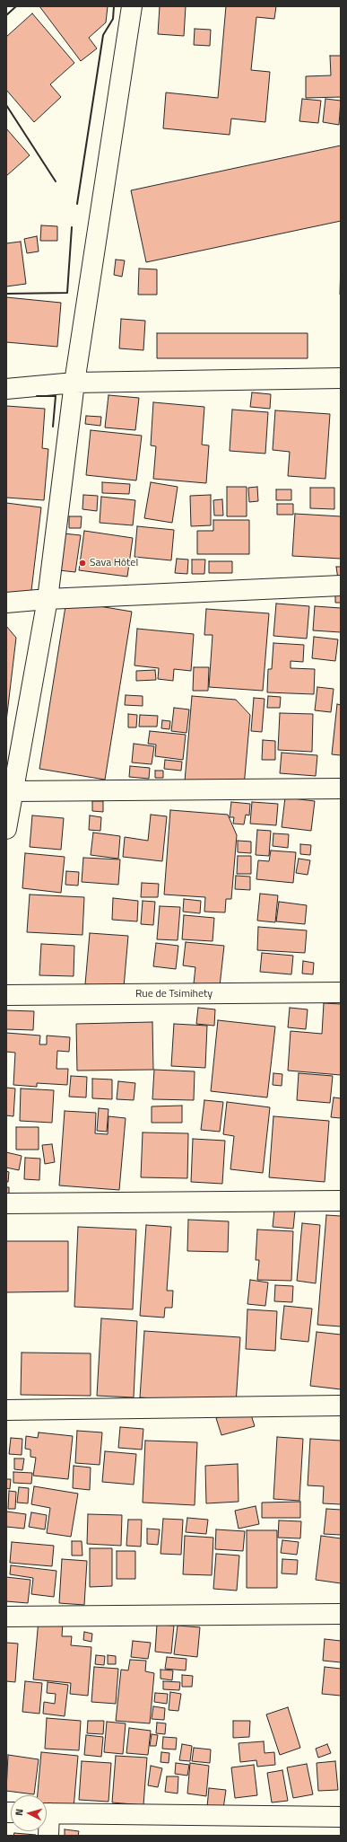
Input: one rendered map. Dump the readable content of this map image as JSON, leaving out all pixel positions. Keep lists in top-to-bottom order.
{
  "streets": {
    "street": ["Rue de Tsimihety"]
  },
  "places": ["Sava Hôtel"],
  "north": "left"
}
